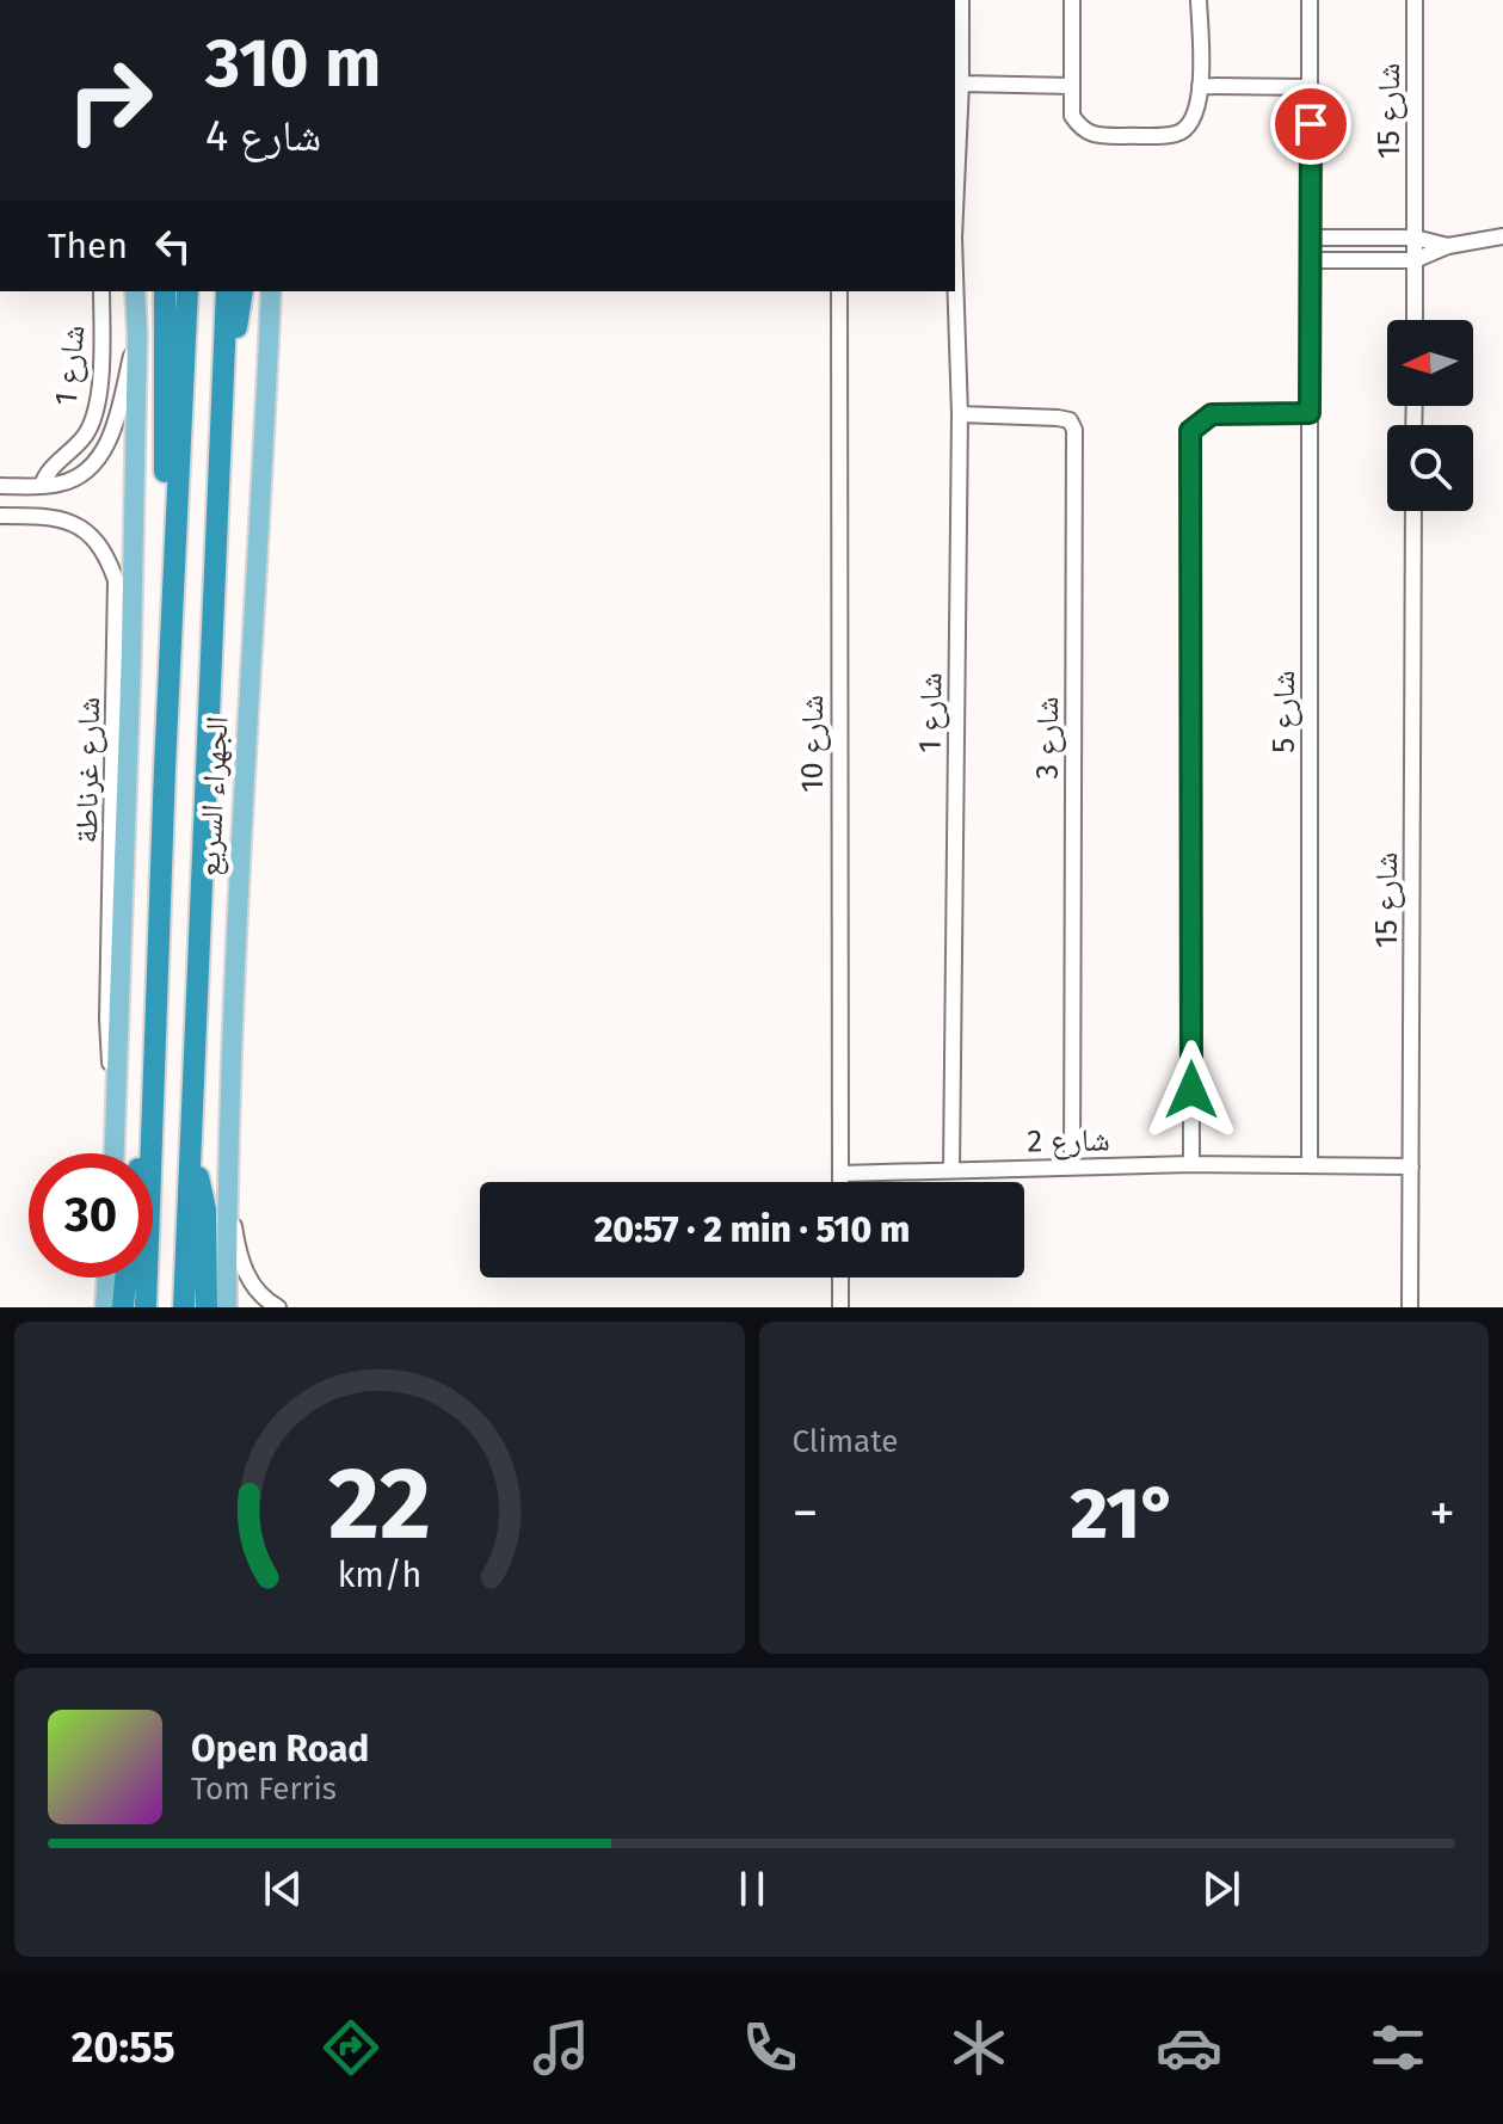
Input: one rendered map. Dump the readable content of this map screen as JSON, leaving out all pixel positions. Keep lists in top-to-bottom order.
{
  "streets": {
    "highway": ["الجهراء السريع"],
    "street": [
      "شارع 15",
      "شارع 1",
      "شارع 5",
      "شارع 3",
      "شارع 10",
      "شارع غرناطة",
      "شارع 2"
    ]
  },
  "crossings": [
    ["شارع 15", "شارع 2"],
    ["شارع 1", "شارع 3"],
    ["شارع 1", "شارع 2"],
    ["شارع 5", "شارع 2"],
    ["شارع 3", "شارع 2"],
    ["شارع 10", "شارع 2"]
  ],
  "north": "left",
  "page": {
    "turn": ["310 m", "شارع 4"],
    "then": "Then",
    "limit": "30",
    "trip": "20:57 · 2 min · 510 m",
    "tile": "Climate",
    "heat": ["−", "21°", "+"],
    "song": ["Open Road", "Tom Ferris"],
    "tabs": "20:55",
    "gauge": ["22", "km/h"]
  }
}
